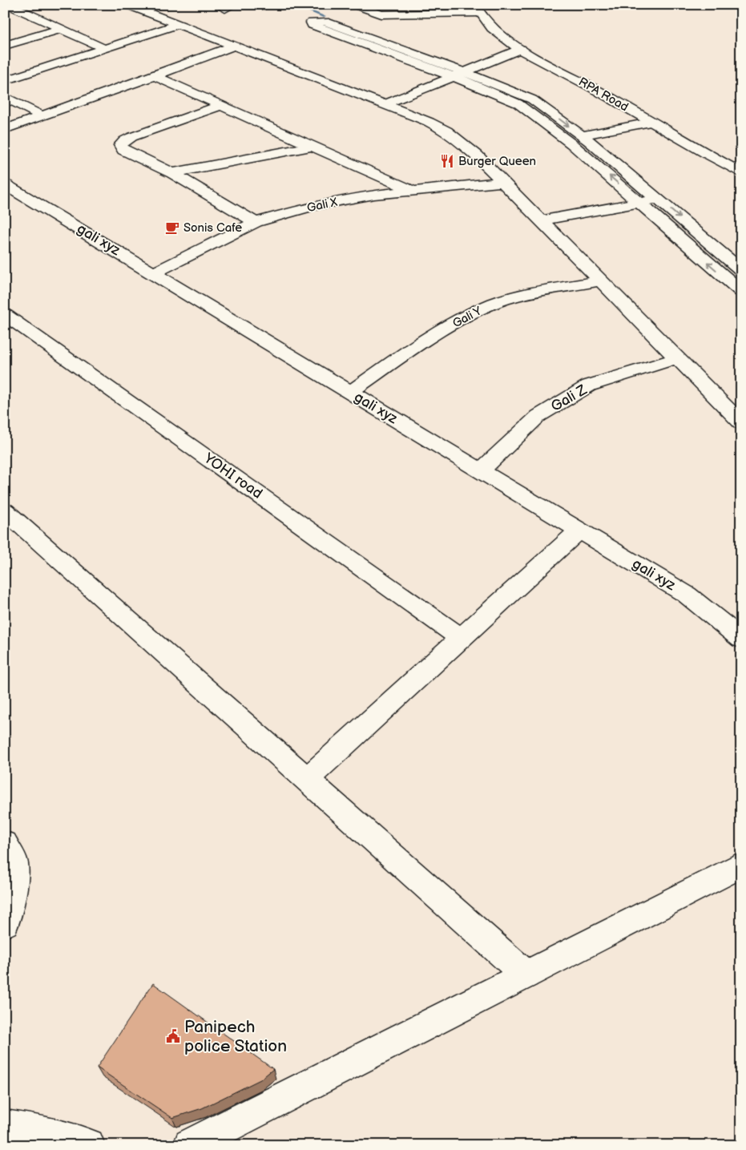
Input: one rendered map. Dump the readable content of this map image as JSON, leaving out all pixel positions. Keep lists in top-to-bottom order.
{
  "streets": {
    "street": [
      "RPA Road",
      "Gali X",
      "gali xyz",
      "Gali Y",
      "Gali Z",
      "YOHI road"
    ]
  },
  "crossings": [
    ["Gali X", "gali xyz"],
    ["gali xyz", "Gali Y"],
    ["gali xyz", "Gali Z"]
  ],
  "places": {
    "restaurant": ["Burger Queen"],
    "cafe": ["Sonis Cafe"],
    "public building": ["Panipech police Station"]
  }
}
